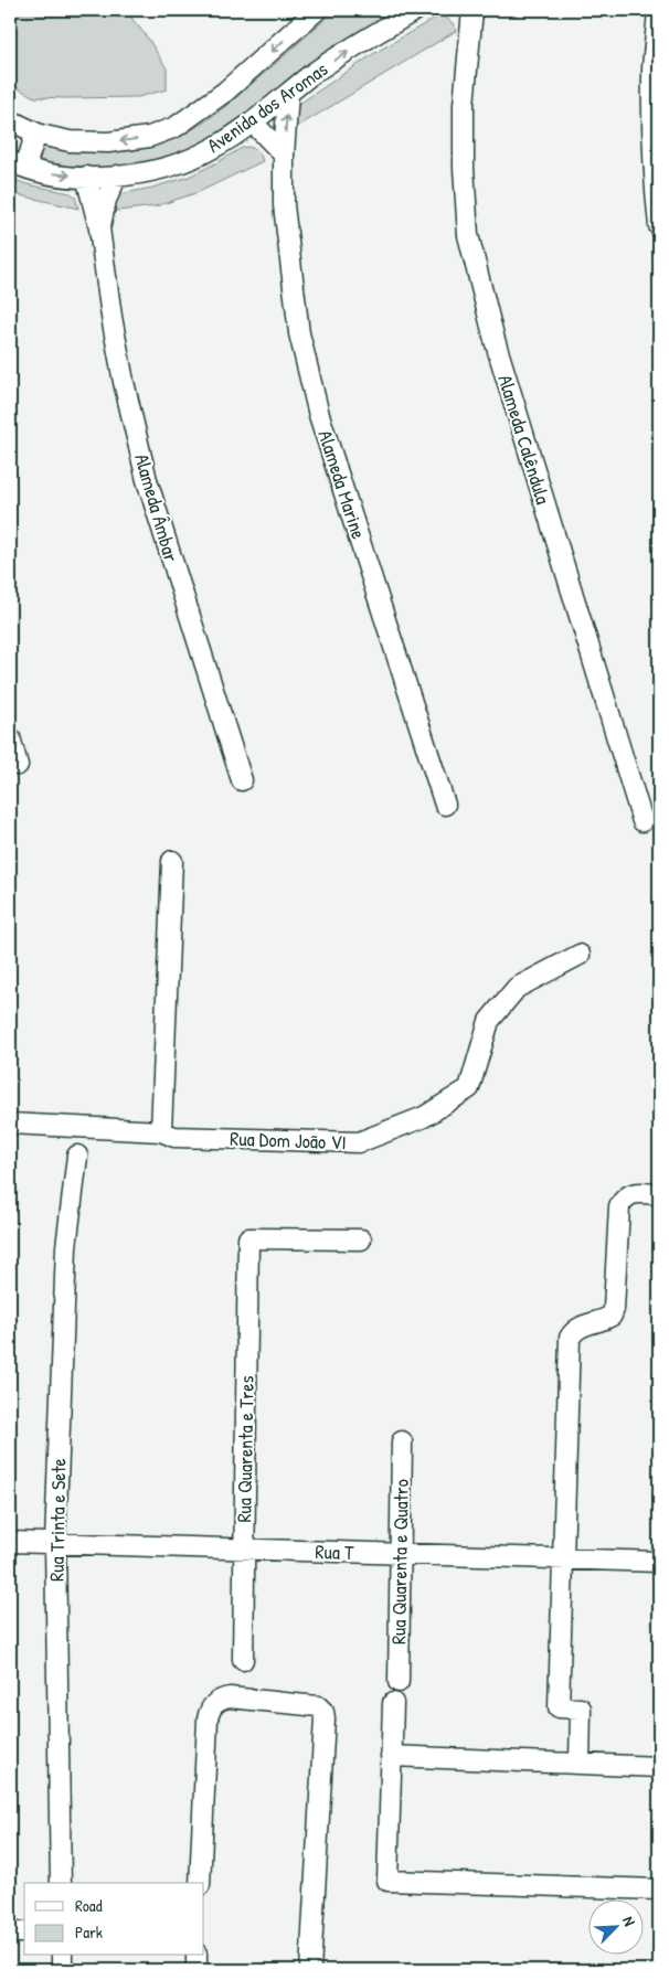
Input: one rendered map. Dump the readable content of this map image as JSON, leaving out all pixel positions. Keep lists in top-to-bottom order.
{
  "streets": {
    "street": [
      "Avenida dos Aromas",
      "Alameda Calêndula",
      "Alameda Marine",
      "Alameda Âmbar",
      "Rua Dom João VI",
      "Rua Quarenta e Tres",
      "Rua Trinta e Sete",
      "Rua T",
      "Rua Quarenta e Quatro"
    ]
  },
  "crossings": [
    ["Avenida dos Aromas", "Alameda Marine"],
    ["Avenida dos Aromas", "Alameda Âmbar"],
    ["Rua Quarenta e Tres", "Rua T"],
    ["Rua Trinta e Sete", "Rua T"],
    ["Rua T", "Rua Quarenta e Quatro"]
  ],
  "legend": ["Road", "Park"],
  "north": "top right"
}
